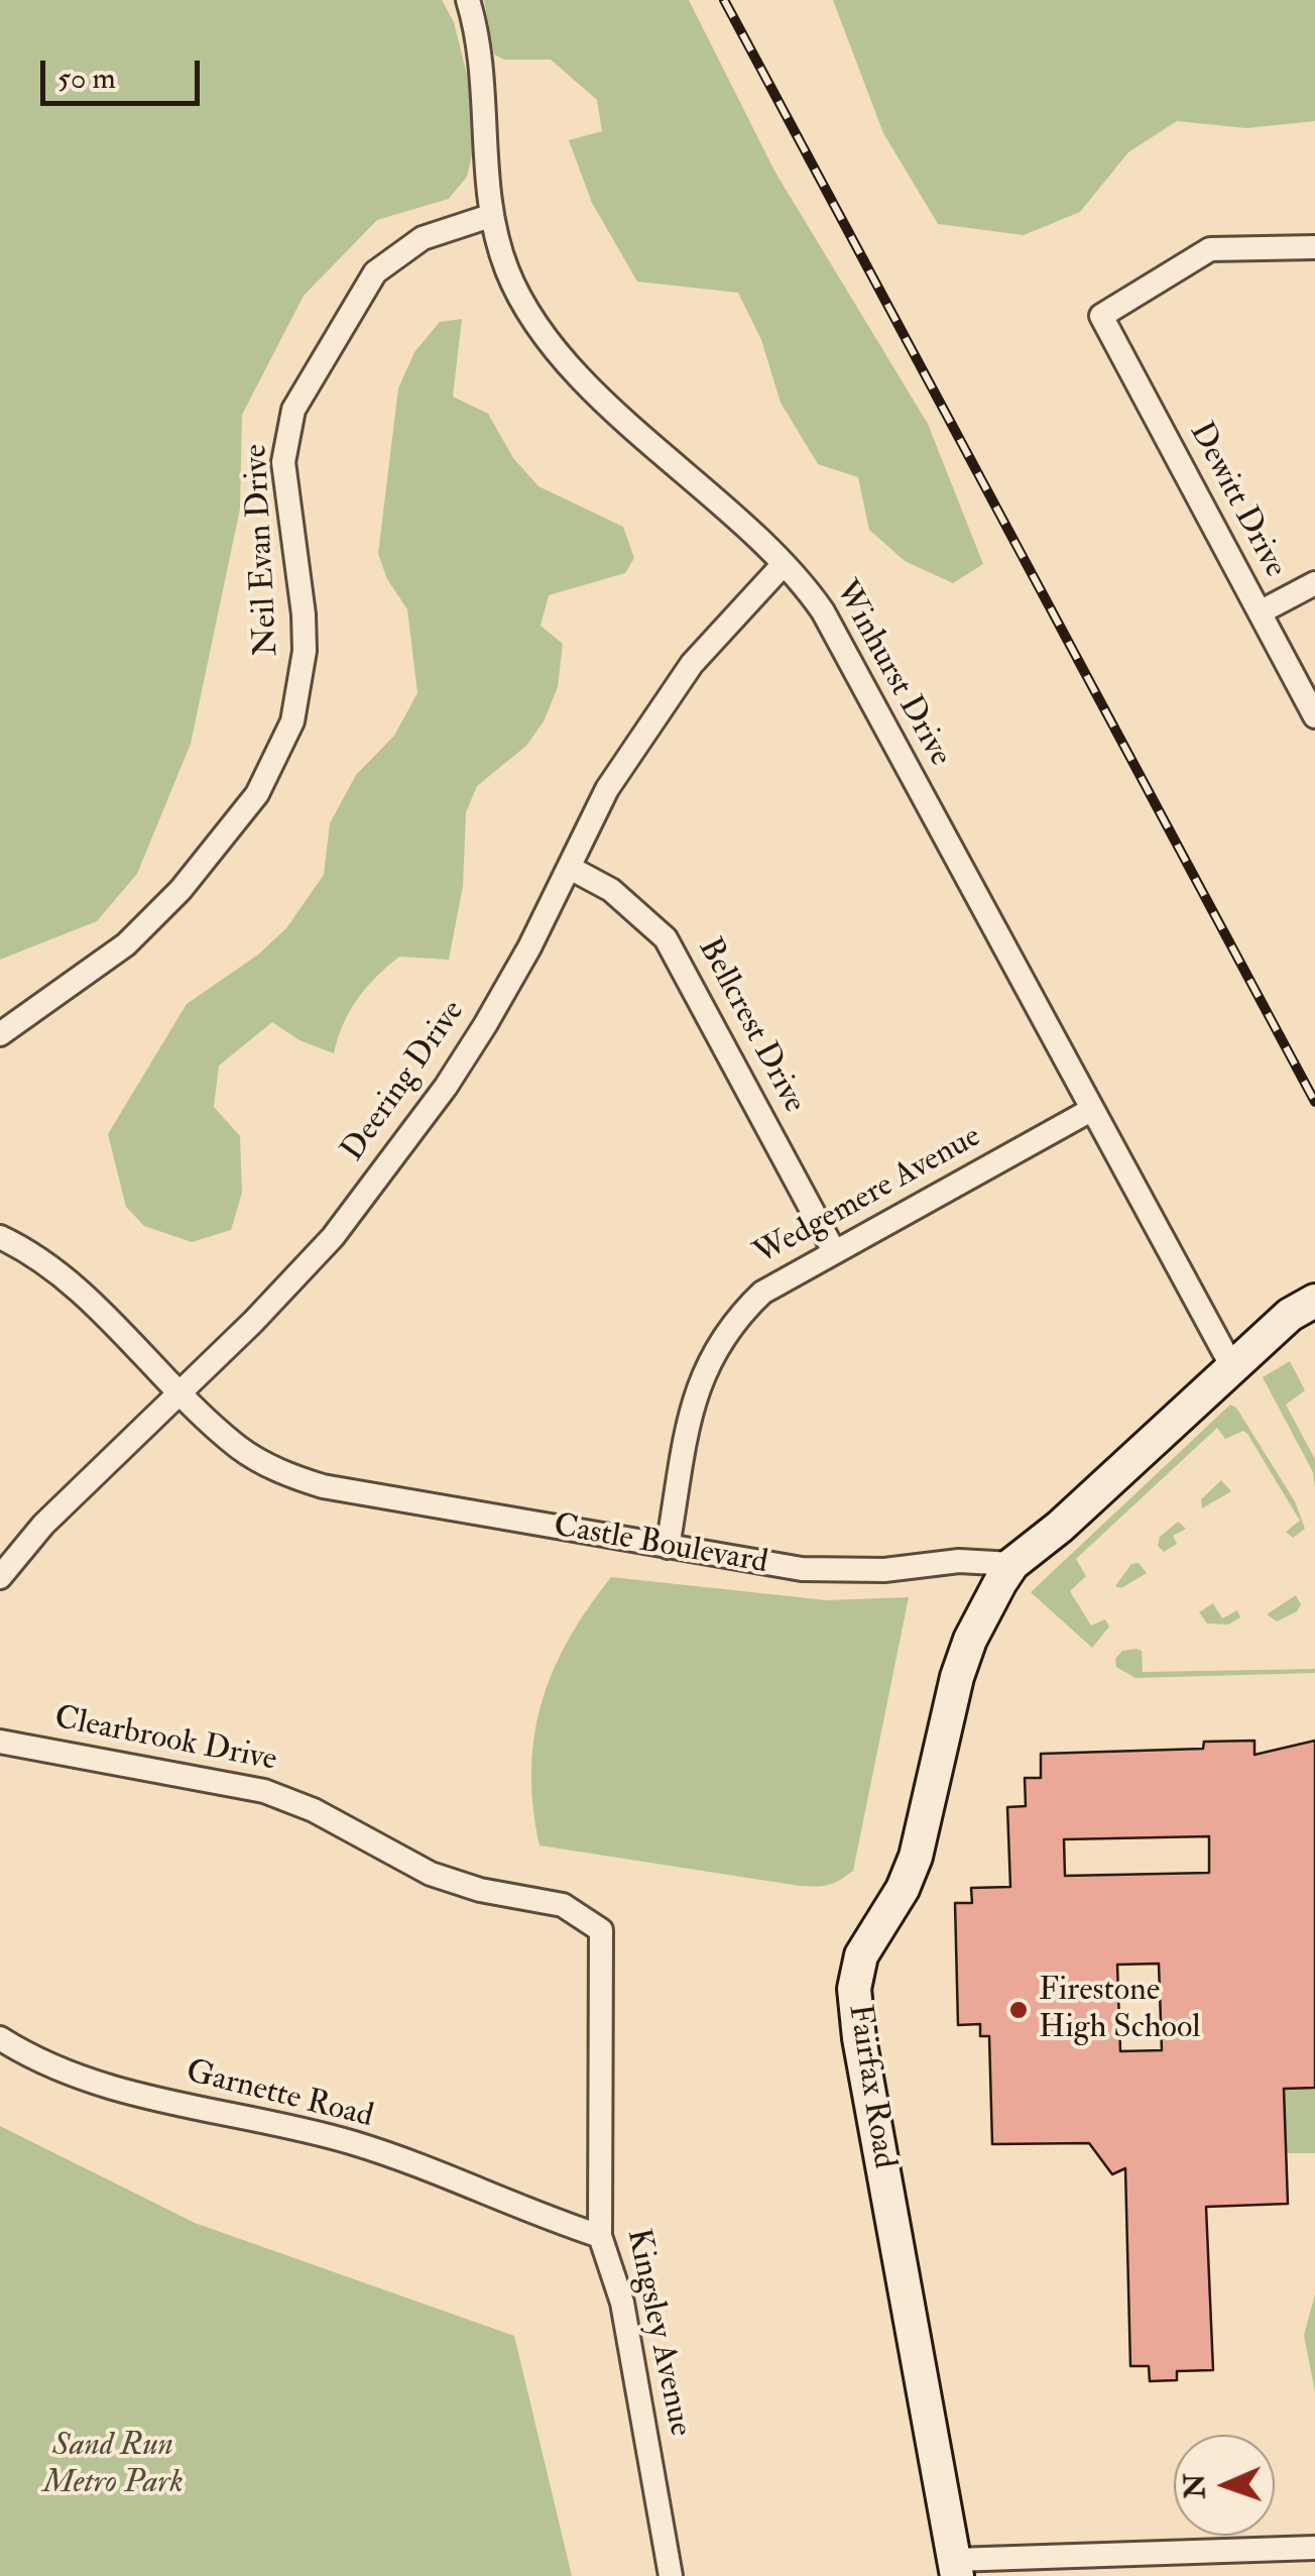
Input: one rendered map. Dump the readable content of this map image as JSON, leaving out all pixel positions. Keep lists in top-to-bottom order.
{
  "streets": {
    "street": [
      "Dewitt Drive",
      "Neil Evan Drive",
      "Winhurst Drive",
      "Bellcrest Drive",
      "Deering Drive",
      "Wedgemere Avenue",
      "Castle Boulevard",
      "Clearbrook Drive",
      "Fairfax Road",
      "Garnette Road",
      "Kingsley Avenue"
    ]
  },
  "crossings": [
    ["Neil Evan Drive", "Winhurst Drive"],
    ["Winhurst Drive", "Deering Drive"],
    ["Winhurst Drive", "Wedgemere Avenue"],
    ["Bellcrest Drive", "Deering Drive"],
    ["Bellcrest Drive", "Wedgemere Avenue"],
    ["Deering Drive", "Castle Boulevard"],
    ["Wedgemere Avenue", "Castle Boulevard"],
    ["Castle Boulevard", "Fairfax Road"],
    ["Clearbrook Drive", "Kingsley Avenue"],
    ["Garnette Road", "Kingsley Avenue"]
  ],
  "parks": ["Sand Run Metro Park"],
  "places": ["Firestone High School"],
  "scale_bar": "50 m",
  "north": "left"
}
